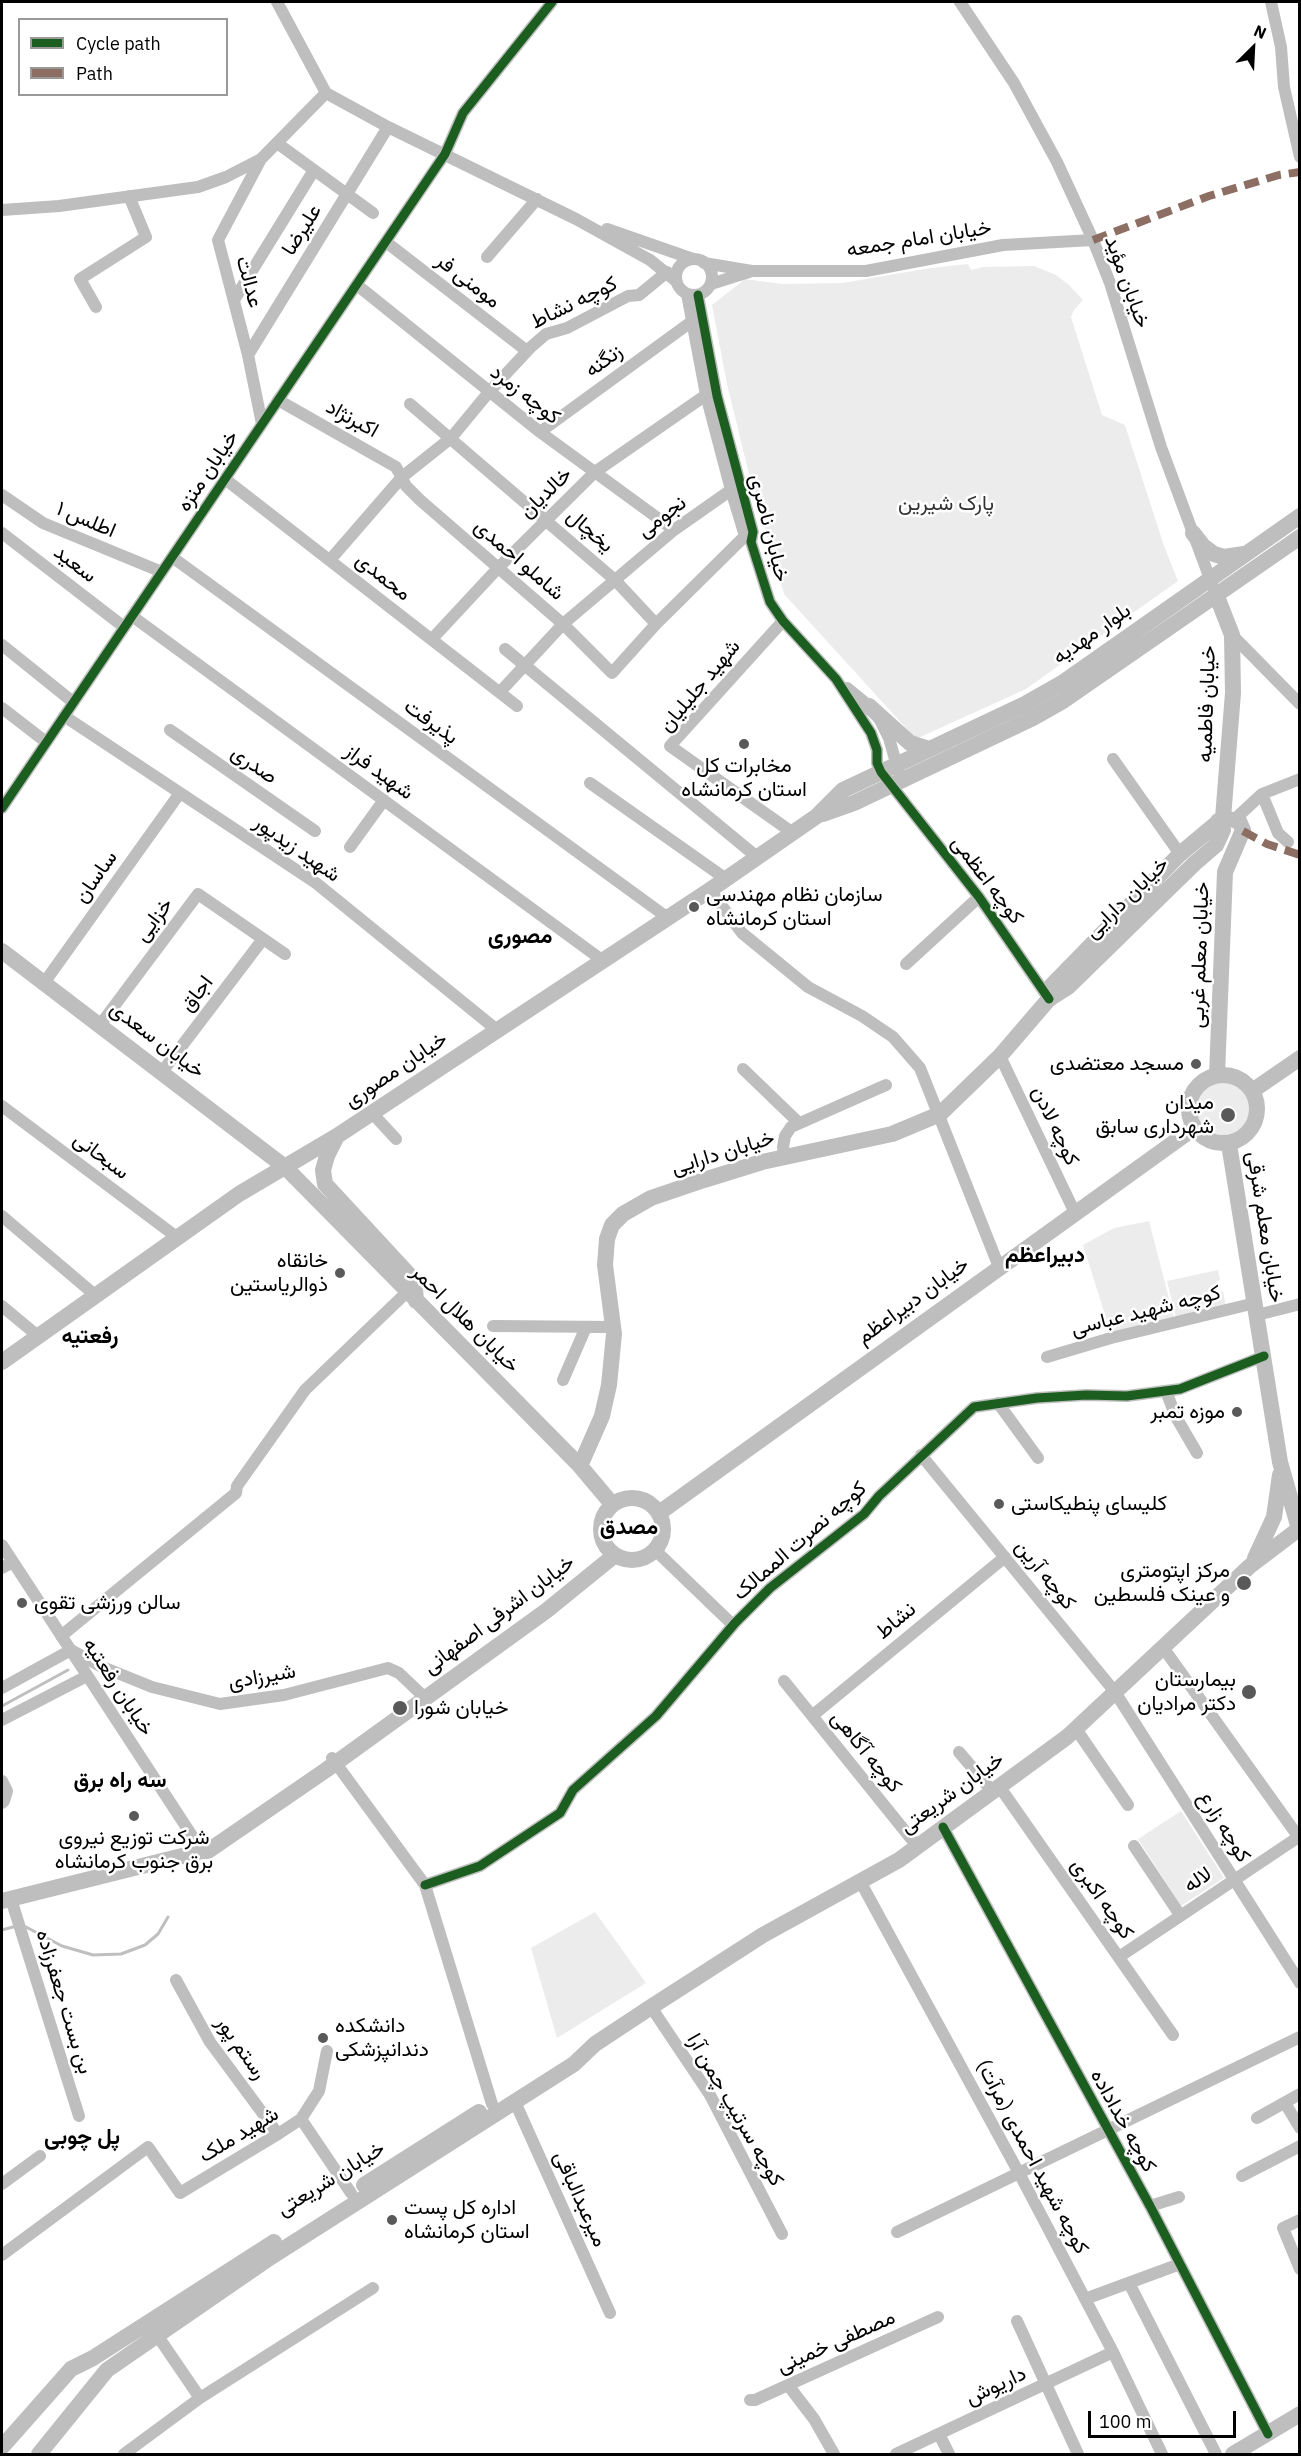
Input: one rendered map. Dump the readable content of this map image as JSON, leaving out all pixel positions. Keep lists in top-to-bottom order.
{
  "streets": {
    "main road": [
      "بلوار مهدیه",
      "خیابان فاطمیه",
      "خیابان دارایی",
      "خیابان معلم غربی",
      "خیابان سعدی",
      "خیابان مصوری",
      "خیابان معلم شرقی",
      "خیابان دبیراعظم",
      "خیابان هلال احمر",
      "خیابان اشرفی اصفهانی",
      "خیابان شریعتی"
    ],
    "street": [
      "علیرضا",
      "خیابان امام جمعه",
      "مومنی فر",
      "عدالت",
      "خیابان مؤید",
      "کوچه نشاط",
      "زنگنه",
      "کوچه زمرد",
      "اکبرنژاد",
      "خیابان منزه",
      "خالدیان",
      "نجومی",
      "اطلس ۱",
      "خیابان ناصری",
      "یخچال",
      "شاملو احمدی",
      "سعید",
      "محمدی",
      "شهید جلیلیان",
      "پذیرفت",
      "صدری",
      "شهید فراز",
      "شهید زیدپور",
      "ساسان",
      "کوچه اعظمی",
      "خزایی",
      "اجاق",
      "کوچه لادن",
      "سبحانی",
      "کوچه شهید عباسی",
      "کوچه نصرت الممالک",
      "کوچه آرین",
      "نشاط",
      "شیرزادی",
      "خیابان رفعتیه",
      "کوچه آگاهی",
      "کوچه زارع",
      "لاله",
      "کوچه اکبری",
      "بن بست جعفرزاده",
      "رستم پور",
      "کوچه سرتیپ چمن آرا",
      "کوچه خداداده",
      "شهید ملک",
      "کوچه شهید احمدی (مرآت)",
      "میرعبدالباقی",
      "مصطفی خمینی",
      "داریوش"
    ]
  },
  "crossings": [
    ["علیرضا", "عدالت"],
    ["خیابان امام جمعه", "خیابان مؤید"],
    ["خیابان امام جمعه", "خیابان ناصری"],
    ["مومنی فر", "کوچه نشاط"],
    ["مومنی فر", "خیابان منزه"],
    ["عدالت", "خیابان منزه"],
    ["خیابان مؤید", "بلوار مهدیه"],
    ["خیابان مؤید", "خیابان فاطمیه"],
    ["کوچه نشاط", "کوچه زمرد"],
    ["کوچه نشاط", "اکبرنژاد"],
    ["کوچه نشاط", "یخچال"],
    ["کوچه نشاط", "شاملو احمدی"],
    ["کوچه نشاط", "محمدی"],
    ["زنگنه", "کوچه زمرد"],
    ["زنگنه", "خیابان ناصری"],
    ["کوچه زمرد", "خیابان منزه"],
    ["کوچه زمرد", "خالدیان"],
    ["کوچه زمرد", "نجومی"],
    ["اکبرنژاد", "خیابان منزه"],
    ["اکبرنژاد", "شاملو احمدی"],
    ["خیابان منزه", "اطلس ۱"],
    ["خیابان منزه", "سعید"],
    ["خیابان منزه", "محمدی"],
    ["خیابان منزه", "پذیرفت"],
    ["خیابان منزه", "شهید فراز"],
    ["خیابان منزه", "شهید زیدپور"],
    ["خالدیان", "خیابان ناصری"],
    ["خالدیان", "یخچال"],
    ["خالدیان", "شاملو احمدی"],
    ["خالدیان", "محمدی"],
    ["نجومی", "خیابان ناصری"],
    ["نجومی", "یخچال"],
    ["نجومی", "شاملو احمدی"],
    ["نجومی", "محمدی"],
    ["خیابان ناصری", "بلوار مهدیه"],
    ["خیابان ناصری", "شهید جلیلیان"],
    ["خیابان ناصری", "کوچه اعظمی"],
    ["خیابان ناصری", "خیابان مصوری"],
    ["یخچال", "شاملو احمدی"],
    ["بلوار مهدیه", "خیابان فاطمیه"],
    ["بلوار مهدیه", "کوچه اعظمی"],
    ["بلوار مهدیه", "خیابان مصوری"],
    ["شهید جلیلیان", "خیابان مصوری"],
    ["خیابان فاطمیه", "خیابان دارایی"],
    ["خیابان فاطمیه", "خیابان معلم غربی"],
    ["پذیرفت", "خیابان مصوری"],
    ["شهید فراز", "خیابان مصوری"],
    ["شهید زیدپور", "ساسان"],
    ["شهید زیدپور", "خیابان مصوری"],
    ["ساسان", "خیابان سعدی"],
    ["کوچه اعظمی", "خیابان دارایی"],
    ["کوچه اعظمی", "خیابان مصوری"],
    ["خیابان دارایی", "خیابان معلم غربی"],
    ["خیابان دارایی", "کوچه لادن"],
    ["خیابان دارایی", "خیابان هلال احمر"],
    ["خزایی", "اجاق"],
    ["خزایی", "خیابان سعدی"],
    ["خیابان معلم غربی", "خیابان معلم شرقی"],
    ["خیابان معلم غربی", "خیابان دبیراعظم"],
    ["اجاق", "خیابان سعدی"],
    ["خیابان سعدی", "خیابان مصوری"],
    ["خیابان سعدی", "خیابان هلال احمر"],
    ["خیابان مصوری", "سبحانی"],
    ["خیابان مصوری", "خیابان هلال احمر"],
    ["کوچه لادن", "خیابان دبیراعظم"],
    ["خیابان معلم شرقی", "خیابان دبیراعظم"],
    ["خیابان معلم شرقی", "کوچه شهید عباسی"],
    ["خیابان معلم شرقی", "کوچه نصرت الممالک"],
    ["خیابان معلم شرقی", "خیابان شریعتی"],
    ["خیابان دبیراعظم", "خیابان هلال احمر"],
    ["خیابان دبیراعظم", "خیابان اشرفی اصفهانی"],
    ["خیابان هلال احمر", "خیابان اشرفی اصفهانی"],
    ["کوچه نصرت الممالک", "کوچه آرین"],
    ["کوچه آرین", "نشاط"],
    ["کوچه آرین", "خیابان شریعتی"],
    ["کوچه آرین", "کوچه زارع"],
    ["خیابان اشرفی اصفهانی", "شیرزادی"],
    ["خیابان اشرفی اصفهانی", "خیابان رفعتیه"],
    ["خیابان اشرفی اصفهانی", "بن بست جعفرزاده"],
    ["نشاط", "کوچه آگاهی"],
    ["شیرزادی", "خیابان رفعتیه"],
    ["کوچه آگاهی", "خیابان شریعتی"],
    ["خیابان شریعتی", "کوچه زارع"],
    ["خیابان شریعتی", "کوچه اکبری"],
    ["خیابان شریعتی", "کوچه سرتیپ چمن آرا"],
    ["خیابان شریعتی", "کوچه خداداده"],
    ["خیابان شریعتی", "کوچه شهید احمدی (مرآت)"],
    ["خیابان شریعتی", "میرعبدالباقی"],
    ["کوچه زارع", "لاله"],
    ["لاله", "کوچه اکبری"],
    ["رستم پور", "شهید ملک"],
    ["کوچه شهید احمدی (مرآت)", "داریوش"]
  ],
  "districts": [
    "مصوری",
    "دبیراعظم",
    "رفعتیه",
    "مصدق",
    "سه راه برق",
    "پل چوبی"
  ],
  "parks": ["پارک شیرین"],
  "places": [
    "مخابرات کل استان کرمانشاه",
    "سازمان نظام مهندسی استان کرمانشاه",
    "مسجد معتضدی",
    "میدان شهرداری سابق",
    "خانقاه ذوالریاستین",
    "موزه تمبر",
    "کلیسای پنطیکاستی",
    "مرکز اپتومتری و عینک فلسطین",
    "سالن ورزشی تقوی",
    "بیمارستان دکتر مرادیان",
    "خیابان شورا",
    "شرکت توزیع نیروی برق جنوب کرمانشاه",
    "دانشکده دندانپزشکی",
    "اداره کل پست استان کرمانشاه"
  ],
  "legend": ["Cycle path", "Path"],
  "scale_bar": "100 m",
  "north": "top right"
}
